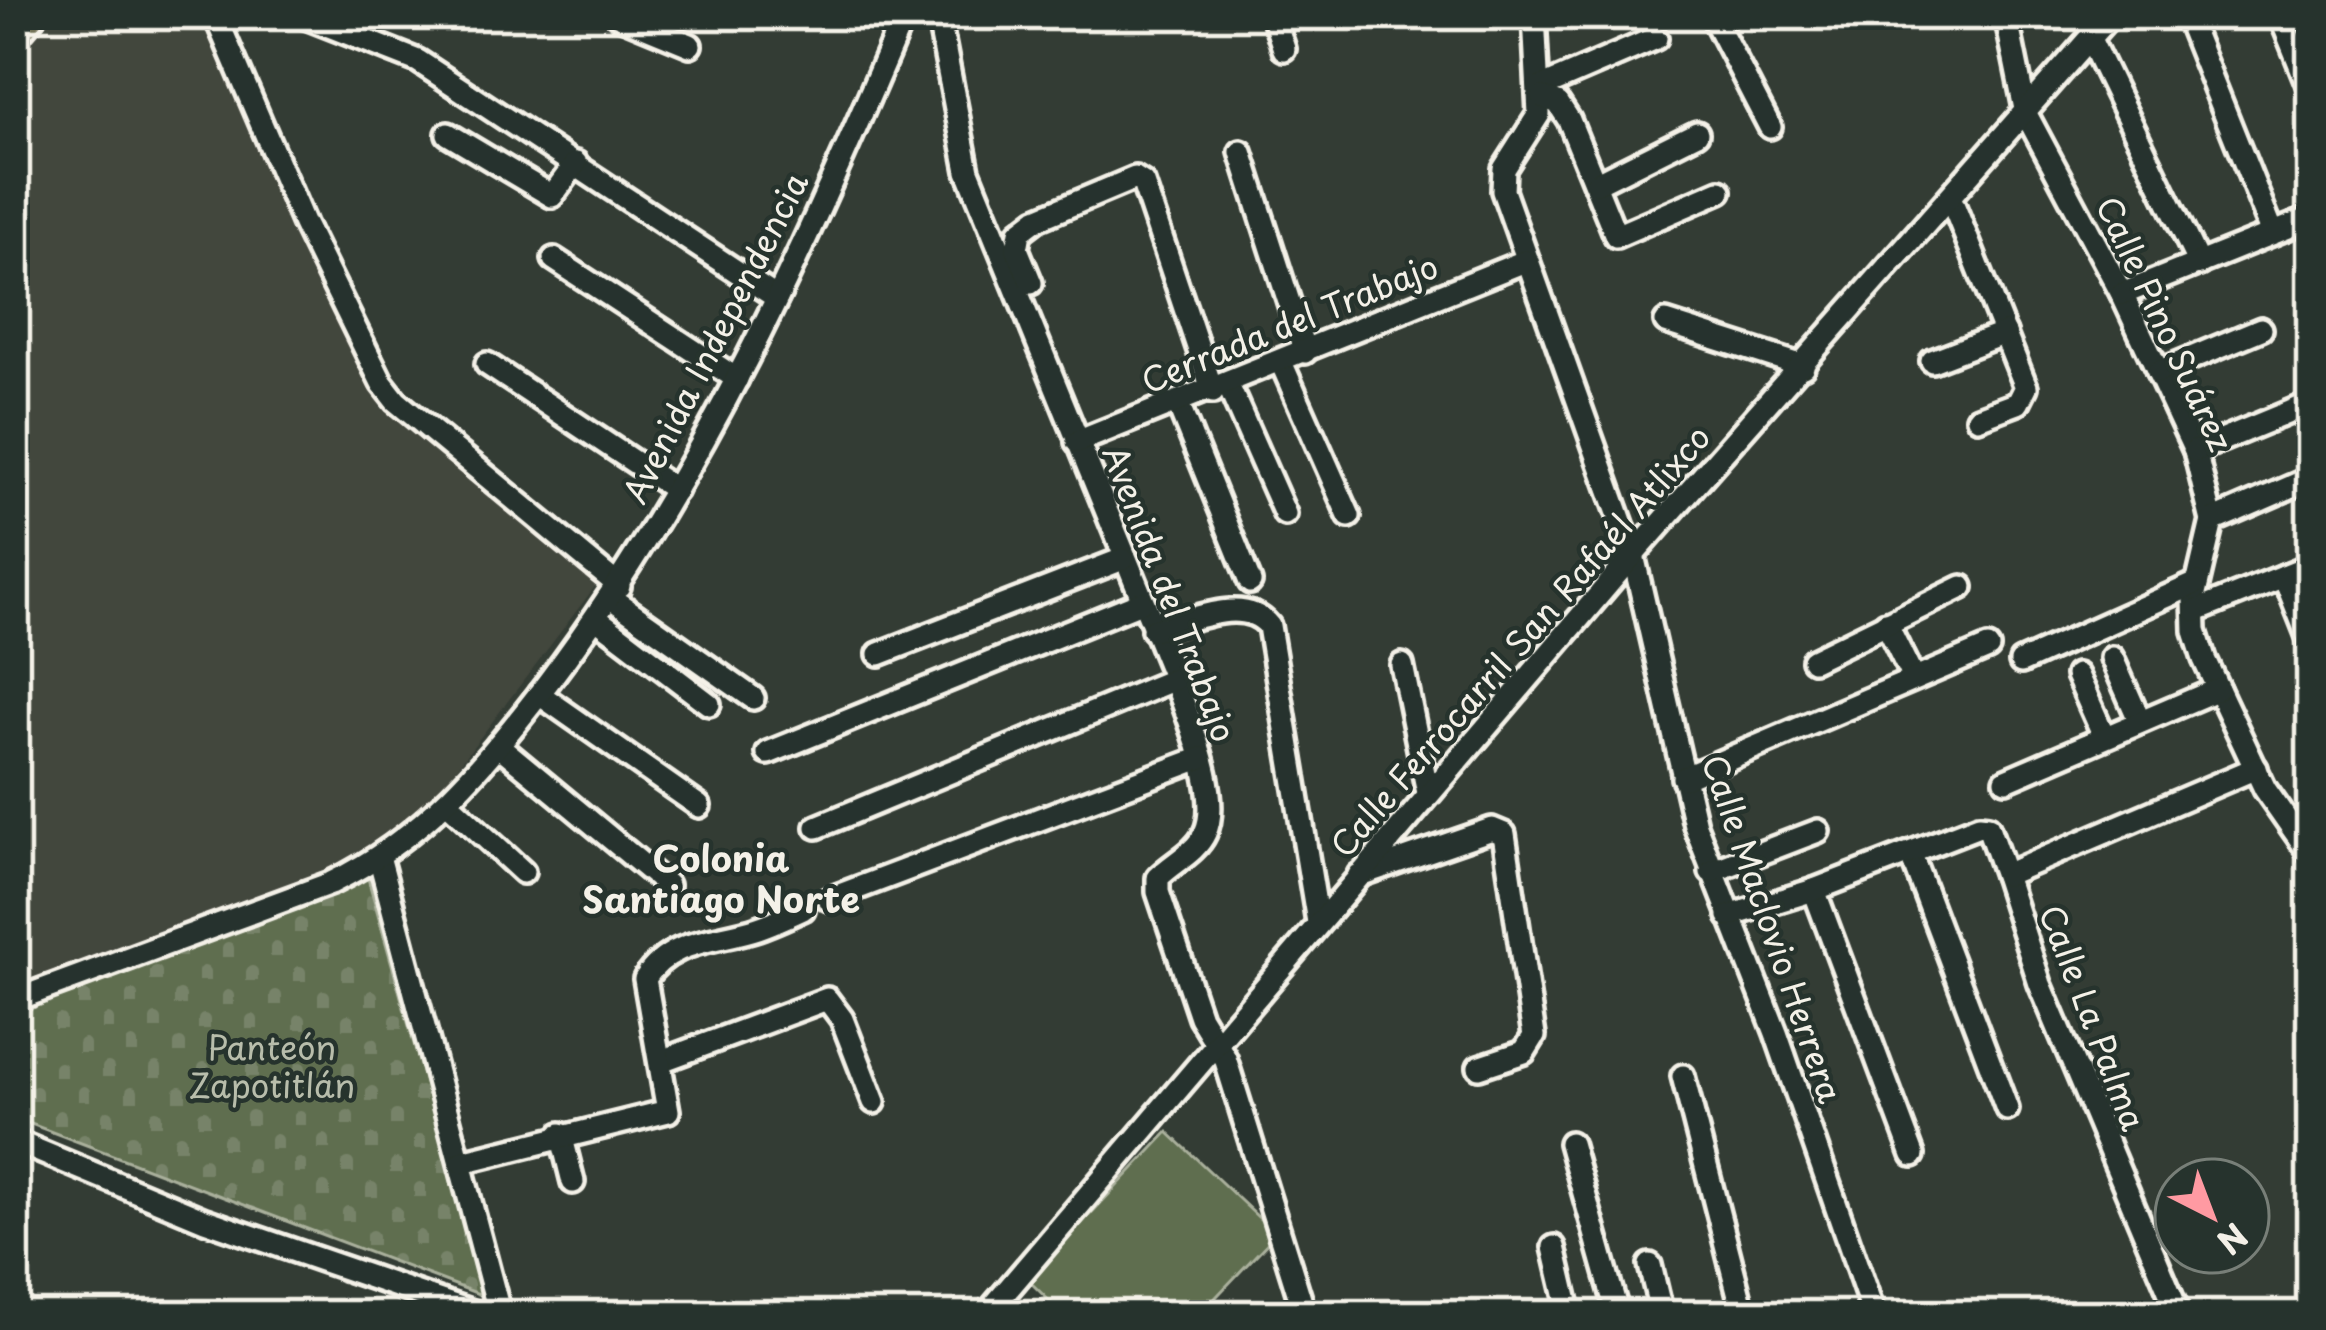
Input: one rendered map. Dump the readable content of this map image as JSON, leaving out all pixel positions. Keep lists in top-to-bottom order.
{
  "streets": {
    "street": [
      "Cerrada del Trabajo",
      "Calle Pino Suárez",
      "Avenida Independencia",
      "Avenida del Trabajo",
      "Calle Ferrocarril San Rafaél Atlixco",
      "Calle Maclovio Herrera",
      "Calle La Palma"
    ]
  },
  "crossings": [
    ["Cerrada del Trabajo", "Avenida del Trabajo"],
    ["Cerrada del Trabajo", "Calle Maclovio Herrera"],
    ["Calle Pino Suárez", "Calle Ferrocarril San Rafaél Atlixco"],
    ["Avenida del Trabajo", "Calle Ferrocarril San Rafaél Atlixco"],
    ["Calle Ferrocarril San Rafaél Atlixco", "Calle Maclovio Herrera"]
  ],
  "districts": ["Colonia Santiago Norte"],
  "parks": ["Panteón Zapotitlán"],
  "north": "bottom right"
}
